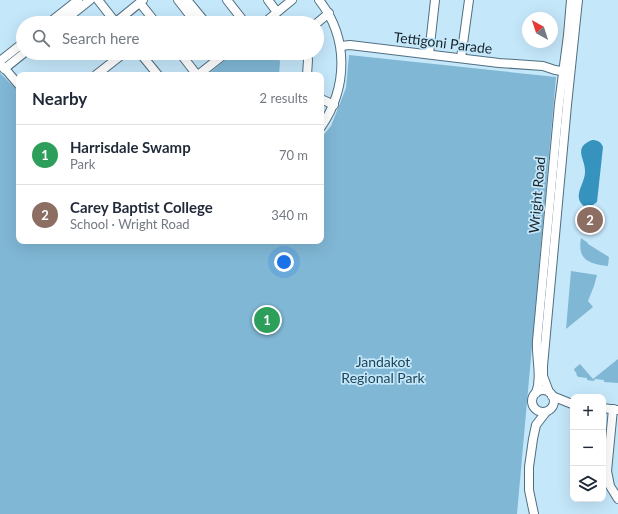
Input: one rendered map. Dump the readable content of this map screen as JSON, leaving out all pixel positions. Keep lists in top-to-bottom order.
{
  "streets": {
    "street": ["Tettigoni Parade", "Wright Road"]
  },
  "crossings": [
    ["Tettigoni Parade", "Wright Road"]
  ],
  "parks": ["Jandakot Regional Park"],
  "north": "top left",
  "page": {
    "search": "Search here",
    "heading": ["Nearby", "2 results"],
    "list": [
      {
        "mark": "1",
        "name": "Harrisdale Swamp",
        "note": "Park",
        "value": "70 m"
      },
      {
        "mark": "2",
        "name": "Carey Baptist College",
        "note": "School · Wright Road",
        "value": "340 m"
      }
    ],
    "pins": ["2", "1"],
    "map_buttons": ["+", "−"]
  }
}
